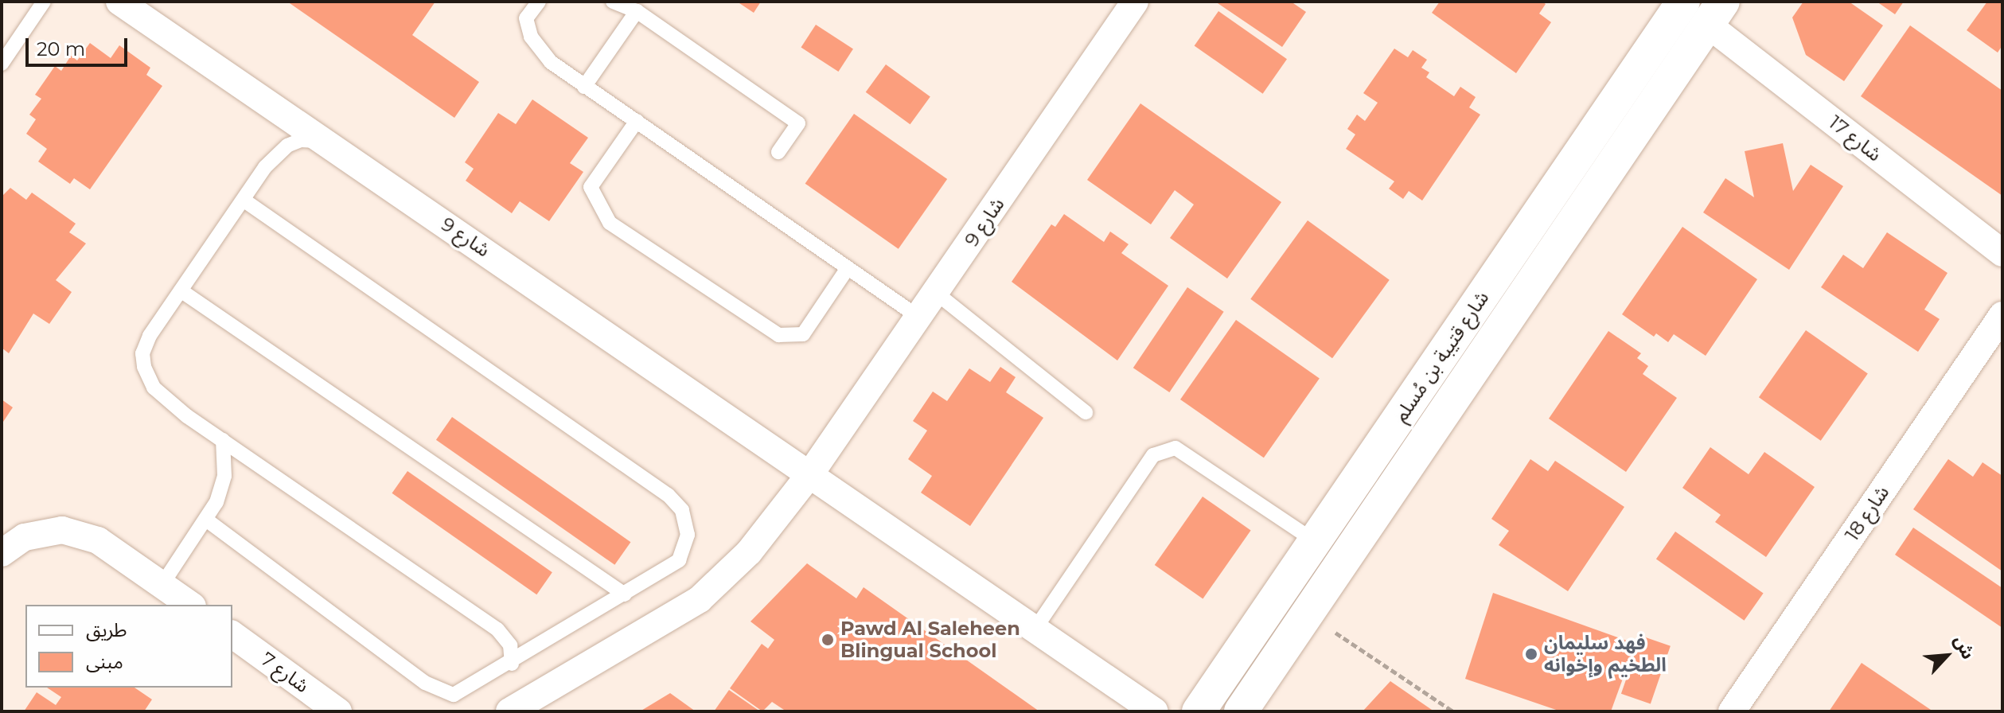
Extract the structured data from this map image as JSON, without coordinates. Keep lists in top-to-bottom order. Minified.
{"streets":{"street":["شارع 17","شارع 9","شارع قتيبة بن مُسلم","شارع 18","شارع 7"]},"crossings":[["شارع 17","شارع قتيبة بن مُسلم"]],"places":["Pawd Al Saleheen Blingual School","فهد سليمان الطخيم وإخوانه"],"legend":["طريق","مبنى"],"scale_bar":"20 m","north":"top right"}
